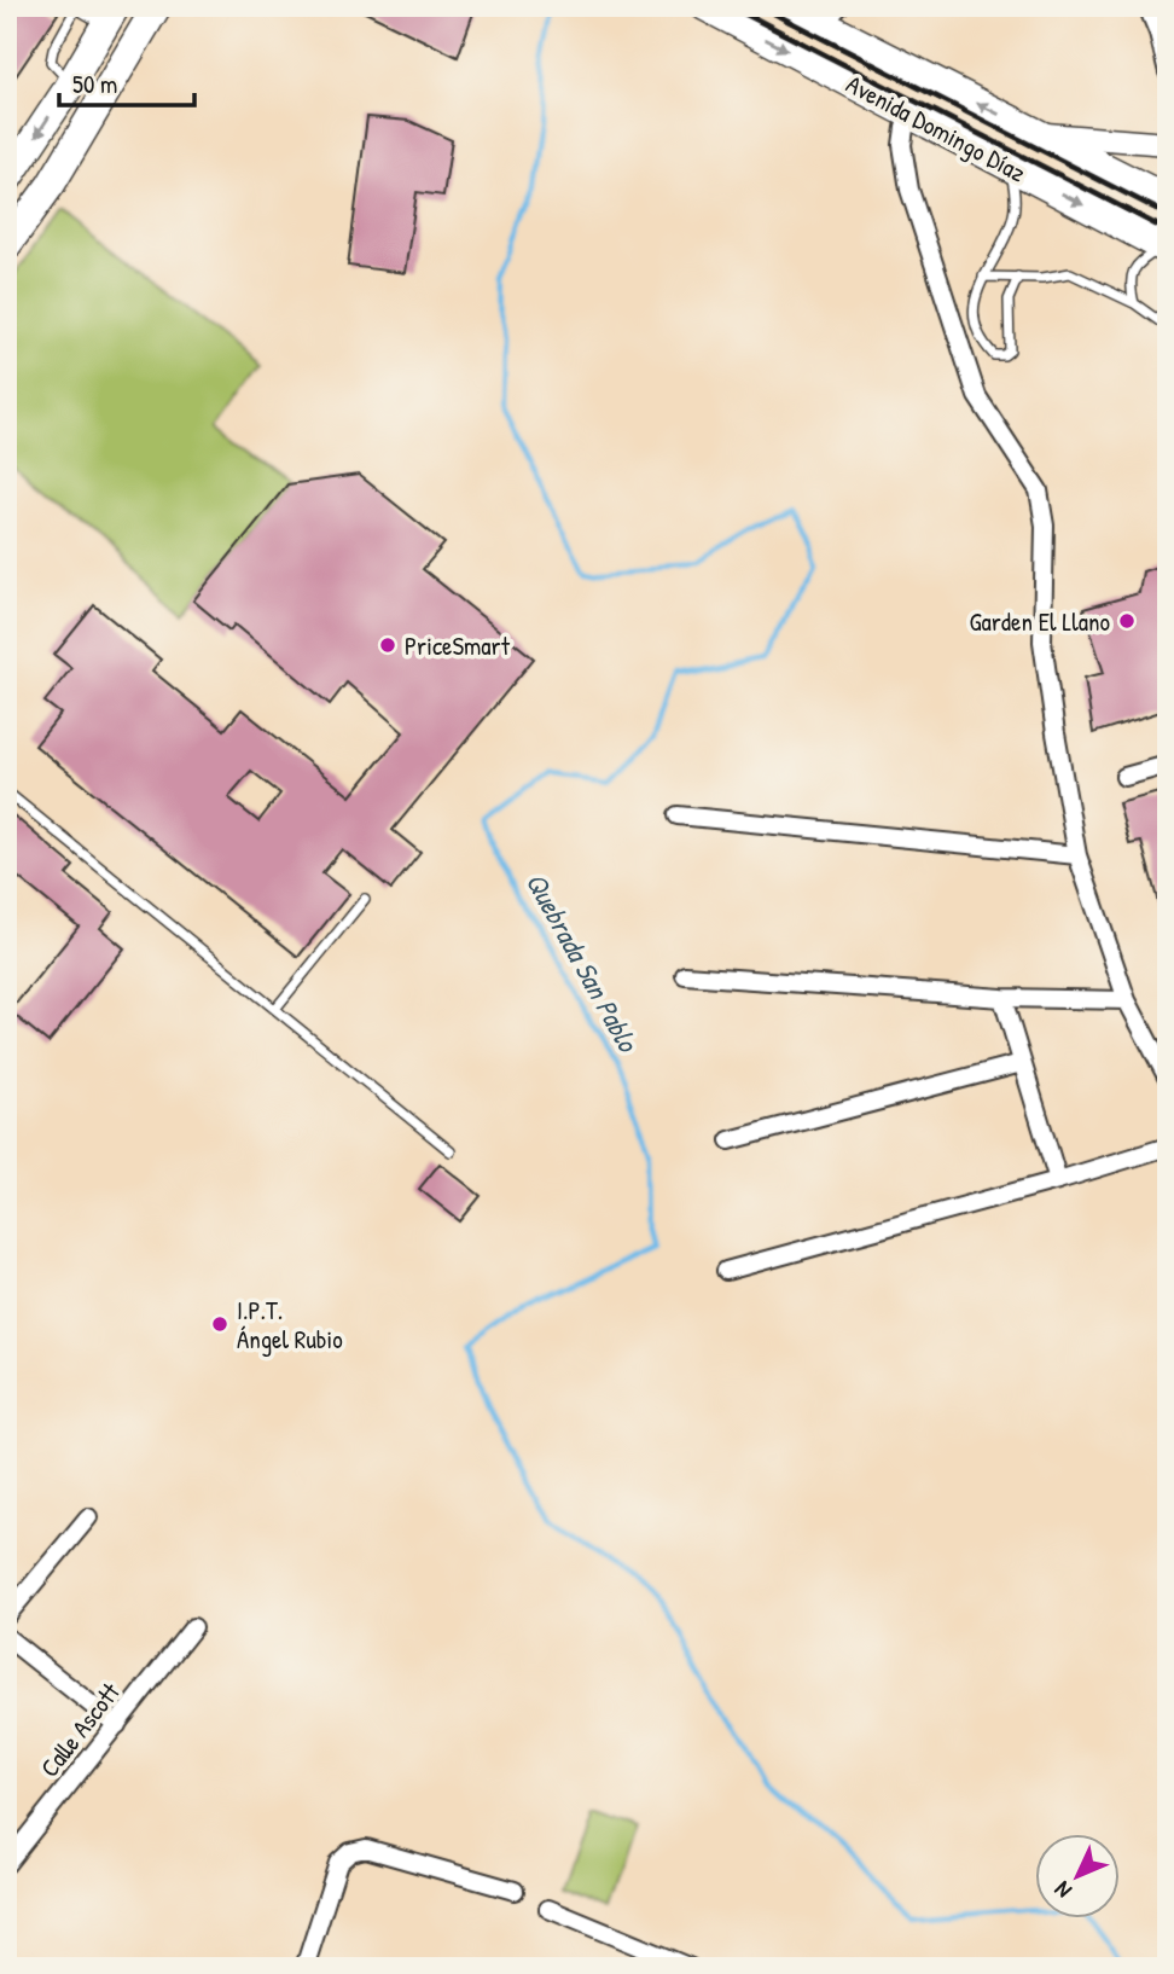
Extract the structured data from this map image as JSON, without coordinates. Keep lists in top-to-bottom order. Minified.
{"streets":{"main road":["Avenida Domingo Díaz"],"street":["Calle Ascott"]},"water":["Quebrada San Pablo"],"places":["Garden El Llano","PriceSmart","I.P.T. Ángel Rubio"],"scale_bar":"50 m","north":"bottom left"}
